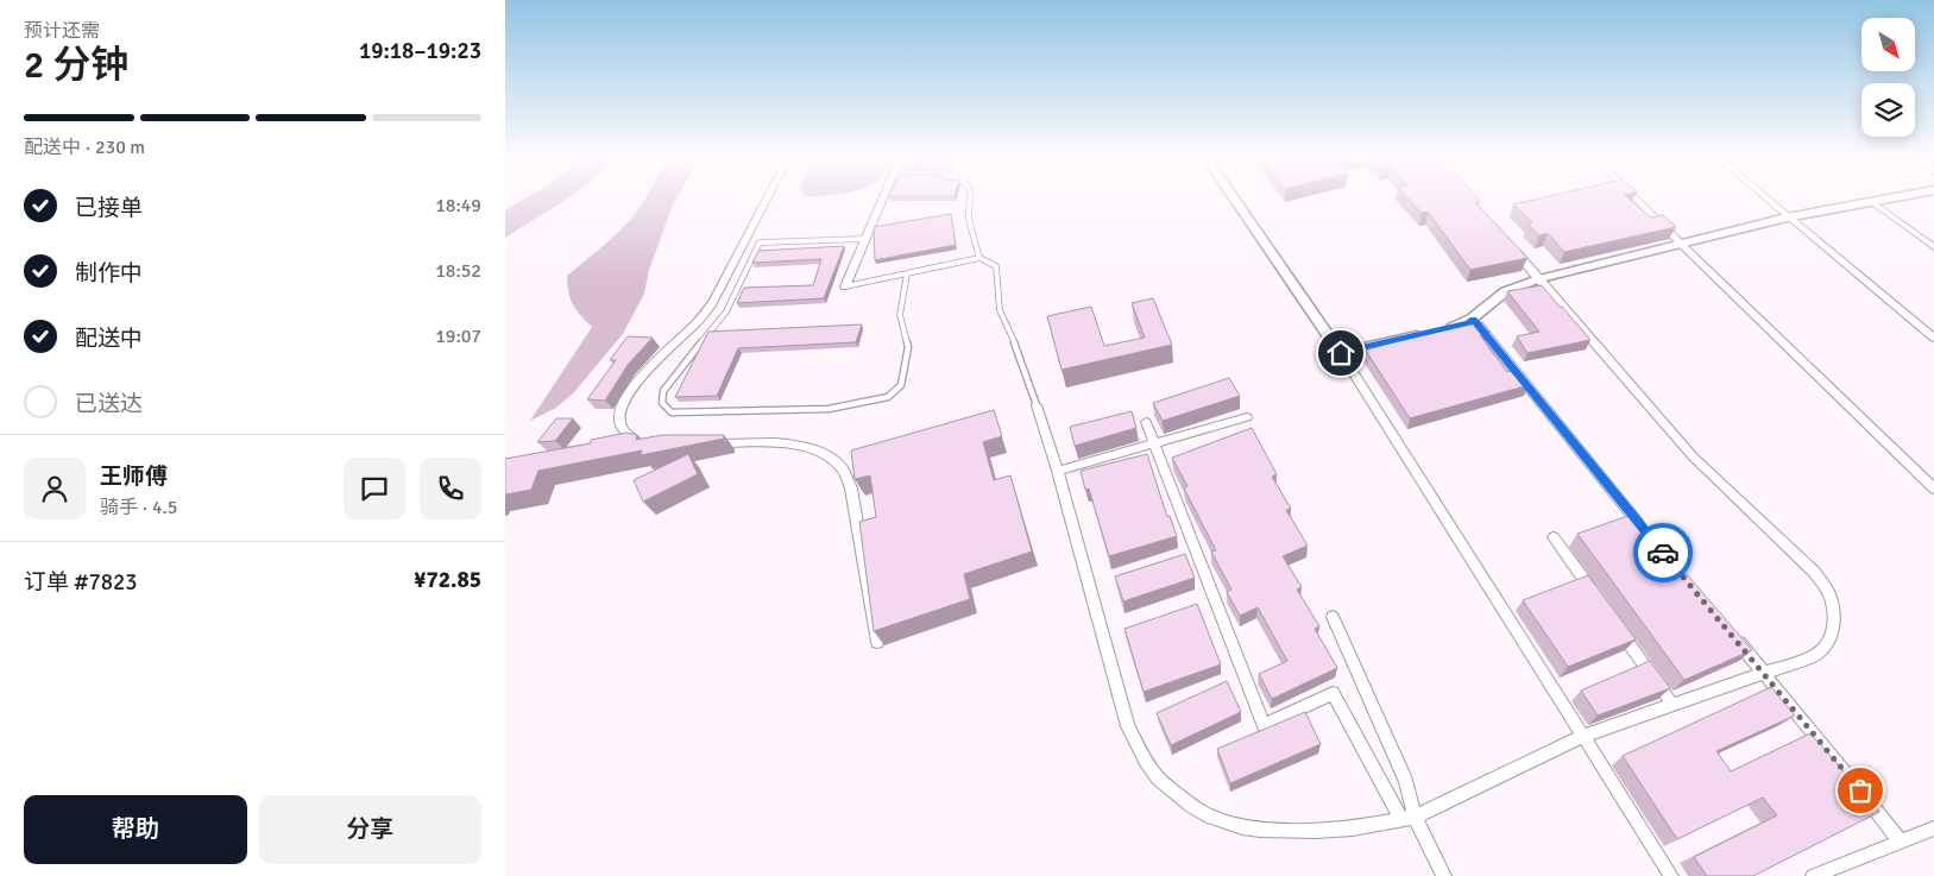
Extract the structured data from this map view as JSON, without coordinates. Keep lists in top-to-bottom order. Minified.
{"north":"bottom right","page":{"heading":["2 分钟","预计还需","19:18–19:23"],"panel":["王师傅","骑手 · 4.5","订单 #7823","¥72.85"],"bar":"配送中 · 230 m","list":[["已接单","18:49"],["制作中","18:52"],["配送中","19:07"],"已送达"],"buttons":["帮助","分享"]}}
